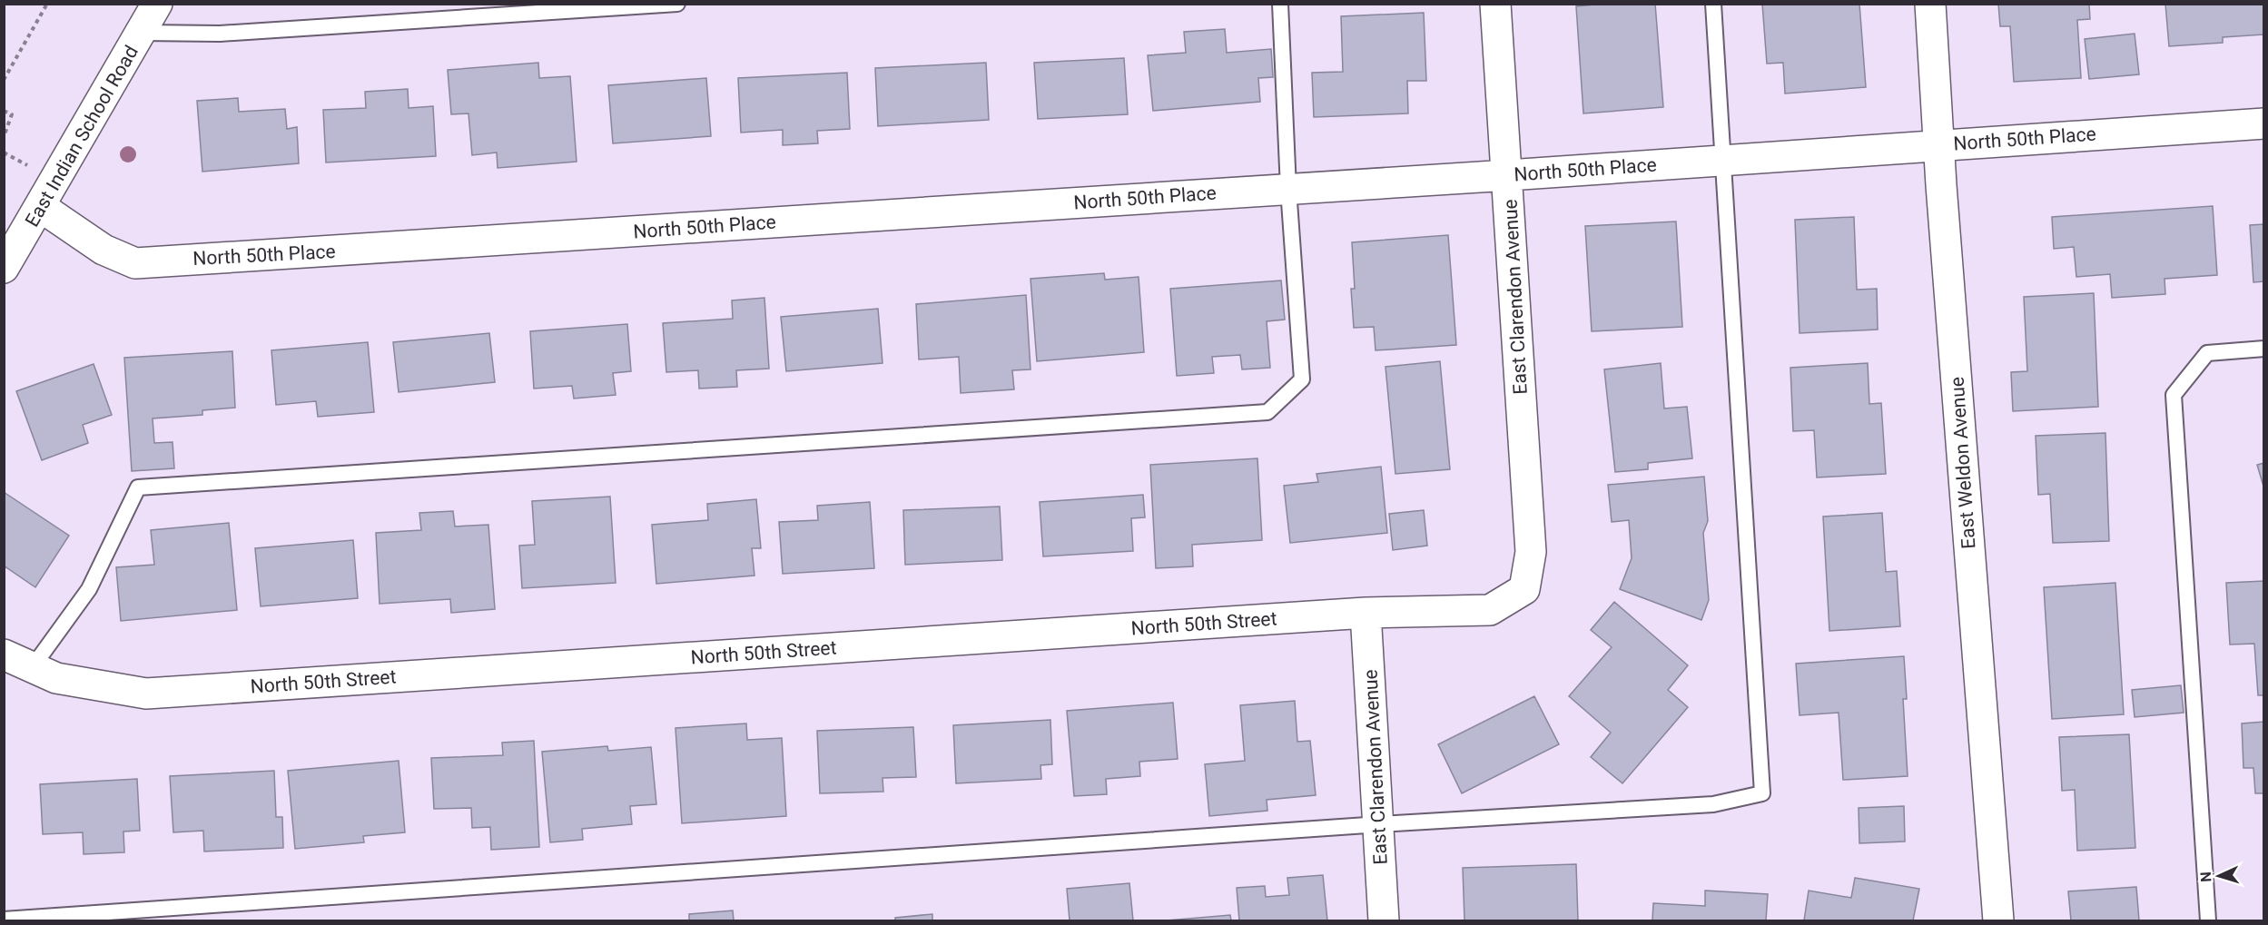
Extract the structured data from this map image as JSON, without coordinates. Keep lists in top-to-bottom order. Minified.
{"streets":{"street":["East Indian School Road","North 50th Place","East Clarendon Avenue","East Weldon Avenue","North 50th Street"]},"crossings":[["East Indian School Road","North 50th Place"],["North 50th Place","East Clarendon Avenue"],["North 50th Place","East Weldon Avenue"],["East Clarendon Avenue","North 50th Street"]],"north":"left"}
